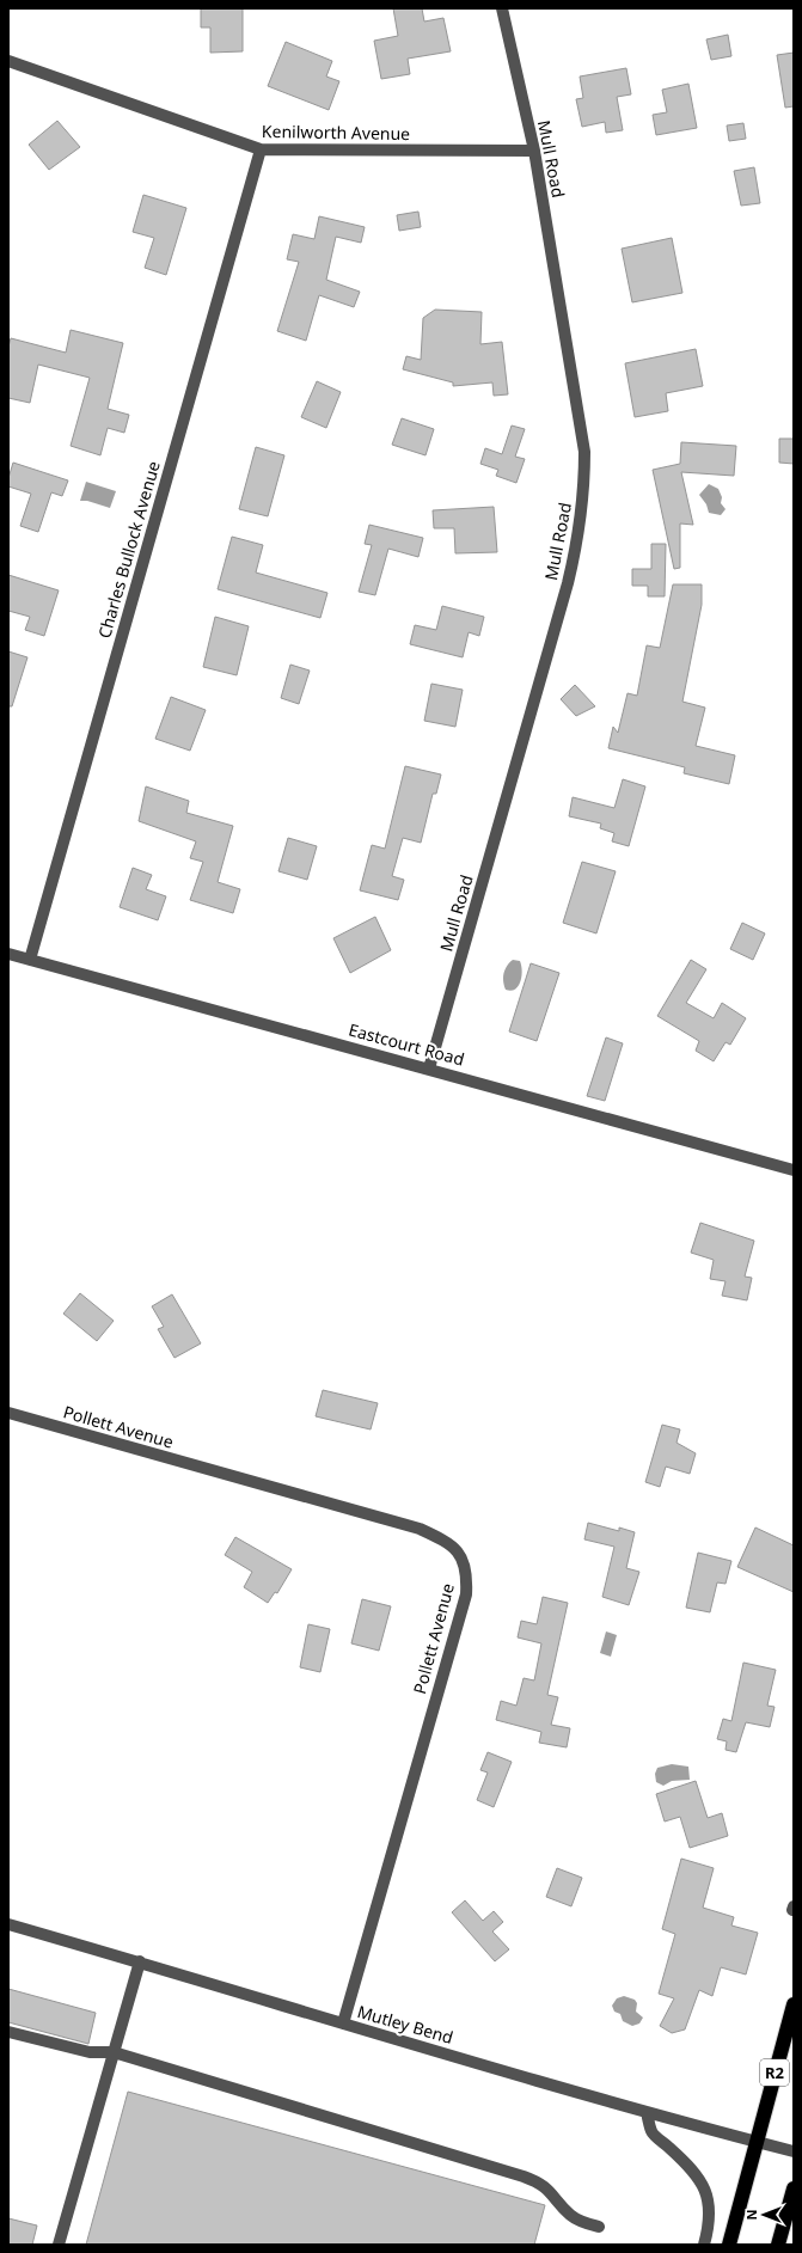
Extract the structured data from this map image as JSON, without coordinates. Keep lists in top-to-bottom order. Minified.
{"streets":{"highway":["R2"],"street":["Kenilworth Avenue","Mull Road","Charles Bullock Avenue","Eastcourt Road","Pollett Avenue","Mutley Bend"]},"crossings":[["Kenilworth Avenue","Mull Road"],["Kenilworth Avenue","Charles Bullock Avenue"],["Mull Road","Eastcourt Road"],["Charles Bullock Avenue","Eastcourt Road"],["Pollett Avenue","Mutley Bend"],["Mutley Bend","R2"]],"north":"left"}
